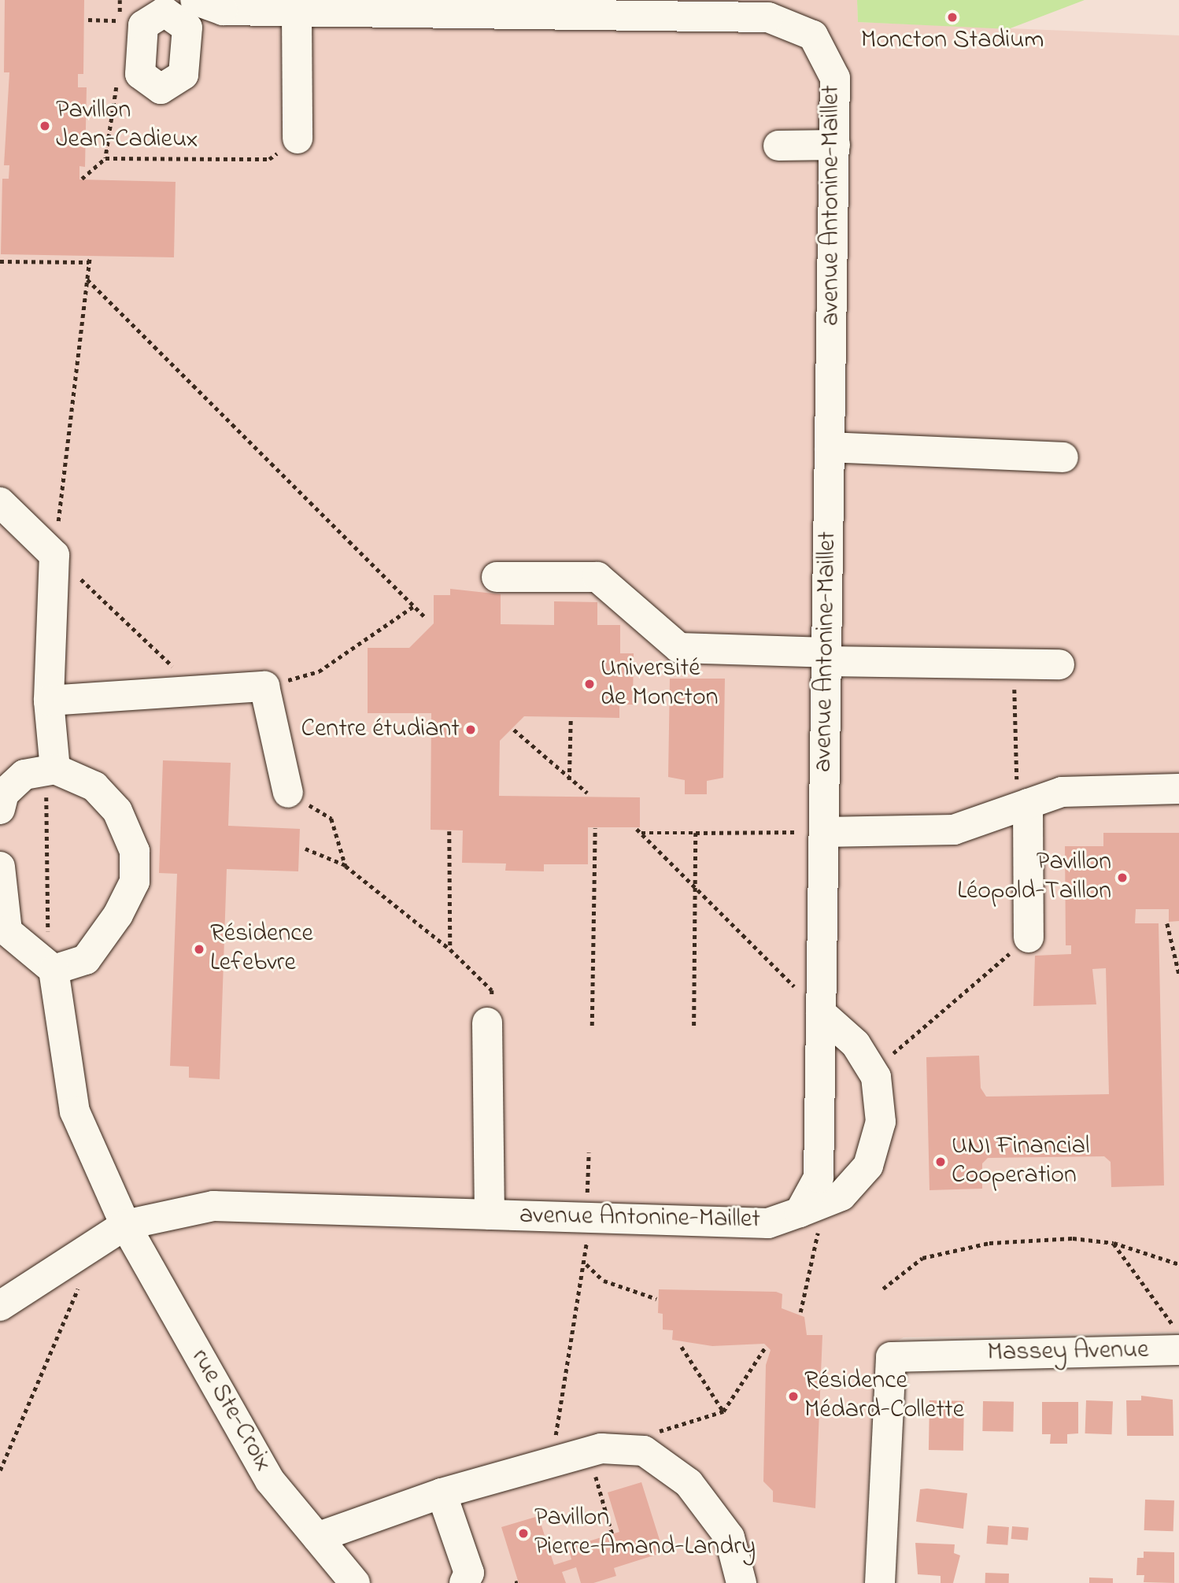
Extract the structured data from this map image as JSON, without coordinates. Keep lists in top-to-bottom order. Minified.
{"streets":{"street":["avenue Antonine-Maillet","Massey Avenue","rue Ste-Croix"]},"crossings":[["avenue Antonine-Maillet","rue Ste-Croix"]],"places":["Moncton Stadium","Pavillon Jean-Cadieux","Université de Moncton","Centre étudiant","Pavillon Léopold-Taillon","Résidence Lefebvre","UNI Financial Cooperation","Résidence Médard-Collette","Pavillon Pierre-Amand-Landry"]}
